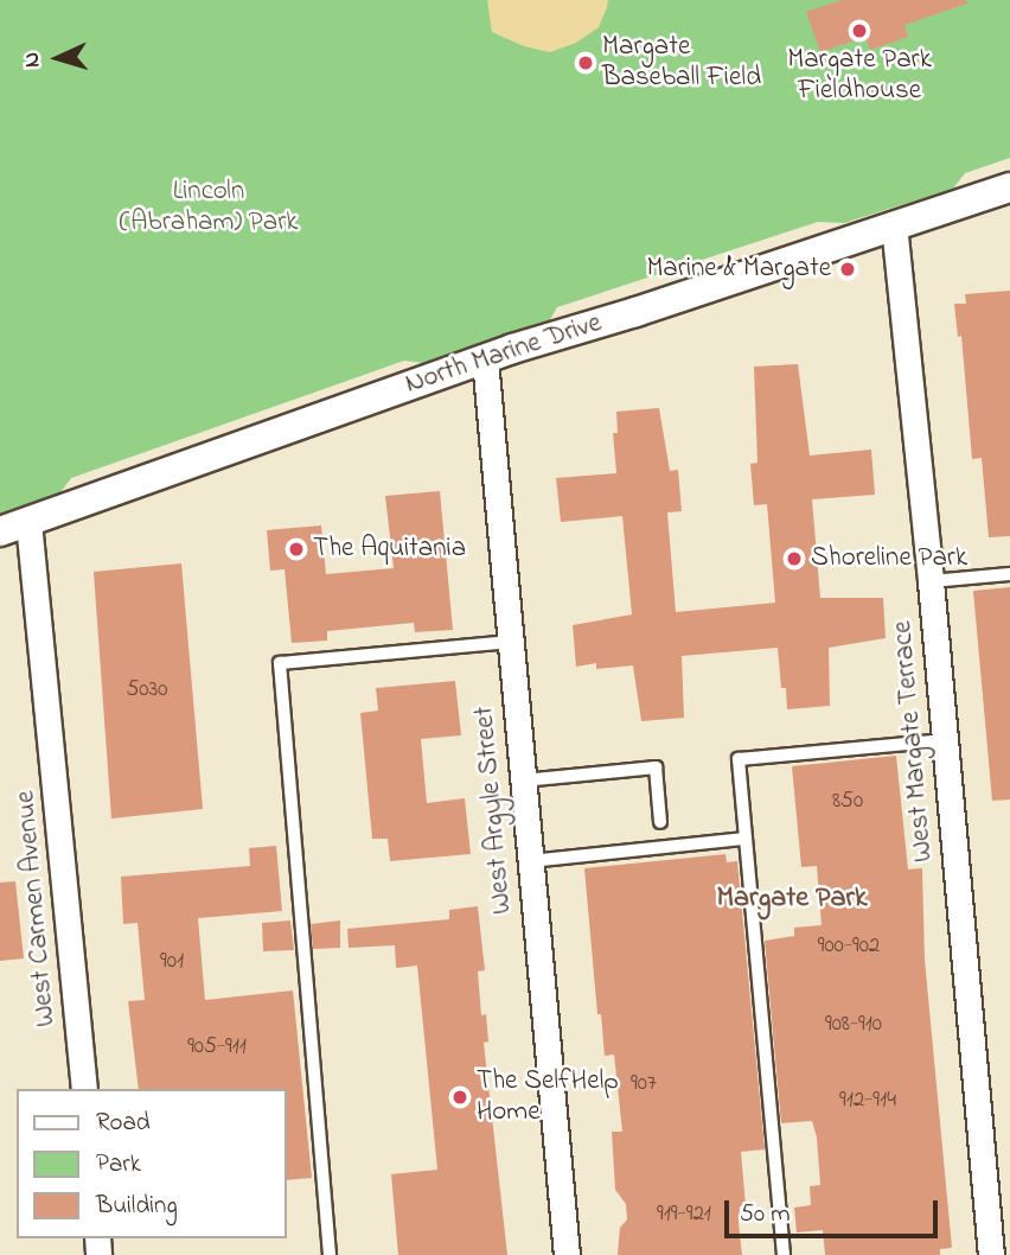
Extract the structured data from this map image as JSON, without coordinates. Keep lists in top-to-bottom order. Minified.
{"streets":{"street":["North Marine Drive","West Margate Terrace","West Argyle Street","West Carmen Avenue"]},"crossings":[["North Marine Drive","West Margate Terrace"],["North Marine Drive","West Argyle Street"],["North Marine Drive","West Carmen Avenue"]],"districts":["Margate Park"],"parks":["Lincoln (Abraham) Park"],"places":["Margate Park Fieldhouse","Margate Baseball Field","Marine & Margate","The Aquitania","Shoreline Park","The SelfHelp Home"],"house_numbers":["5030","850","900-902","901","908-910","905-911","907","912-914","919-921"],"legend":["Road","Park","Building"],"scale_bar":"50 m","north":"left"}
